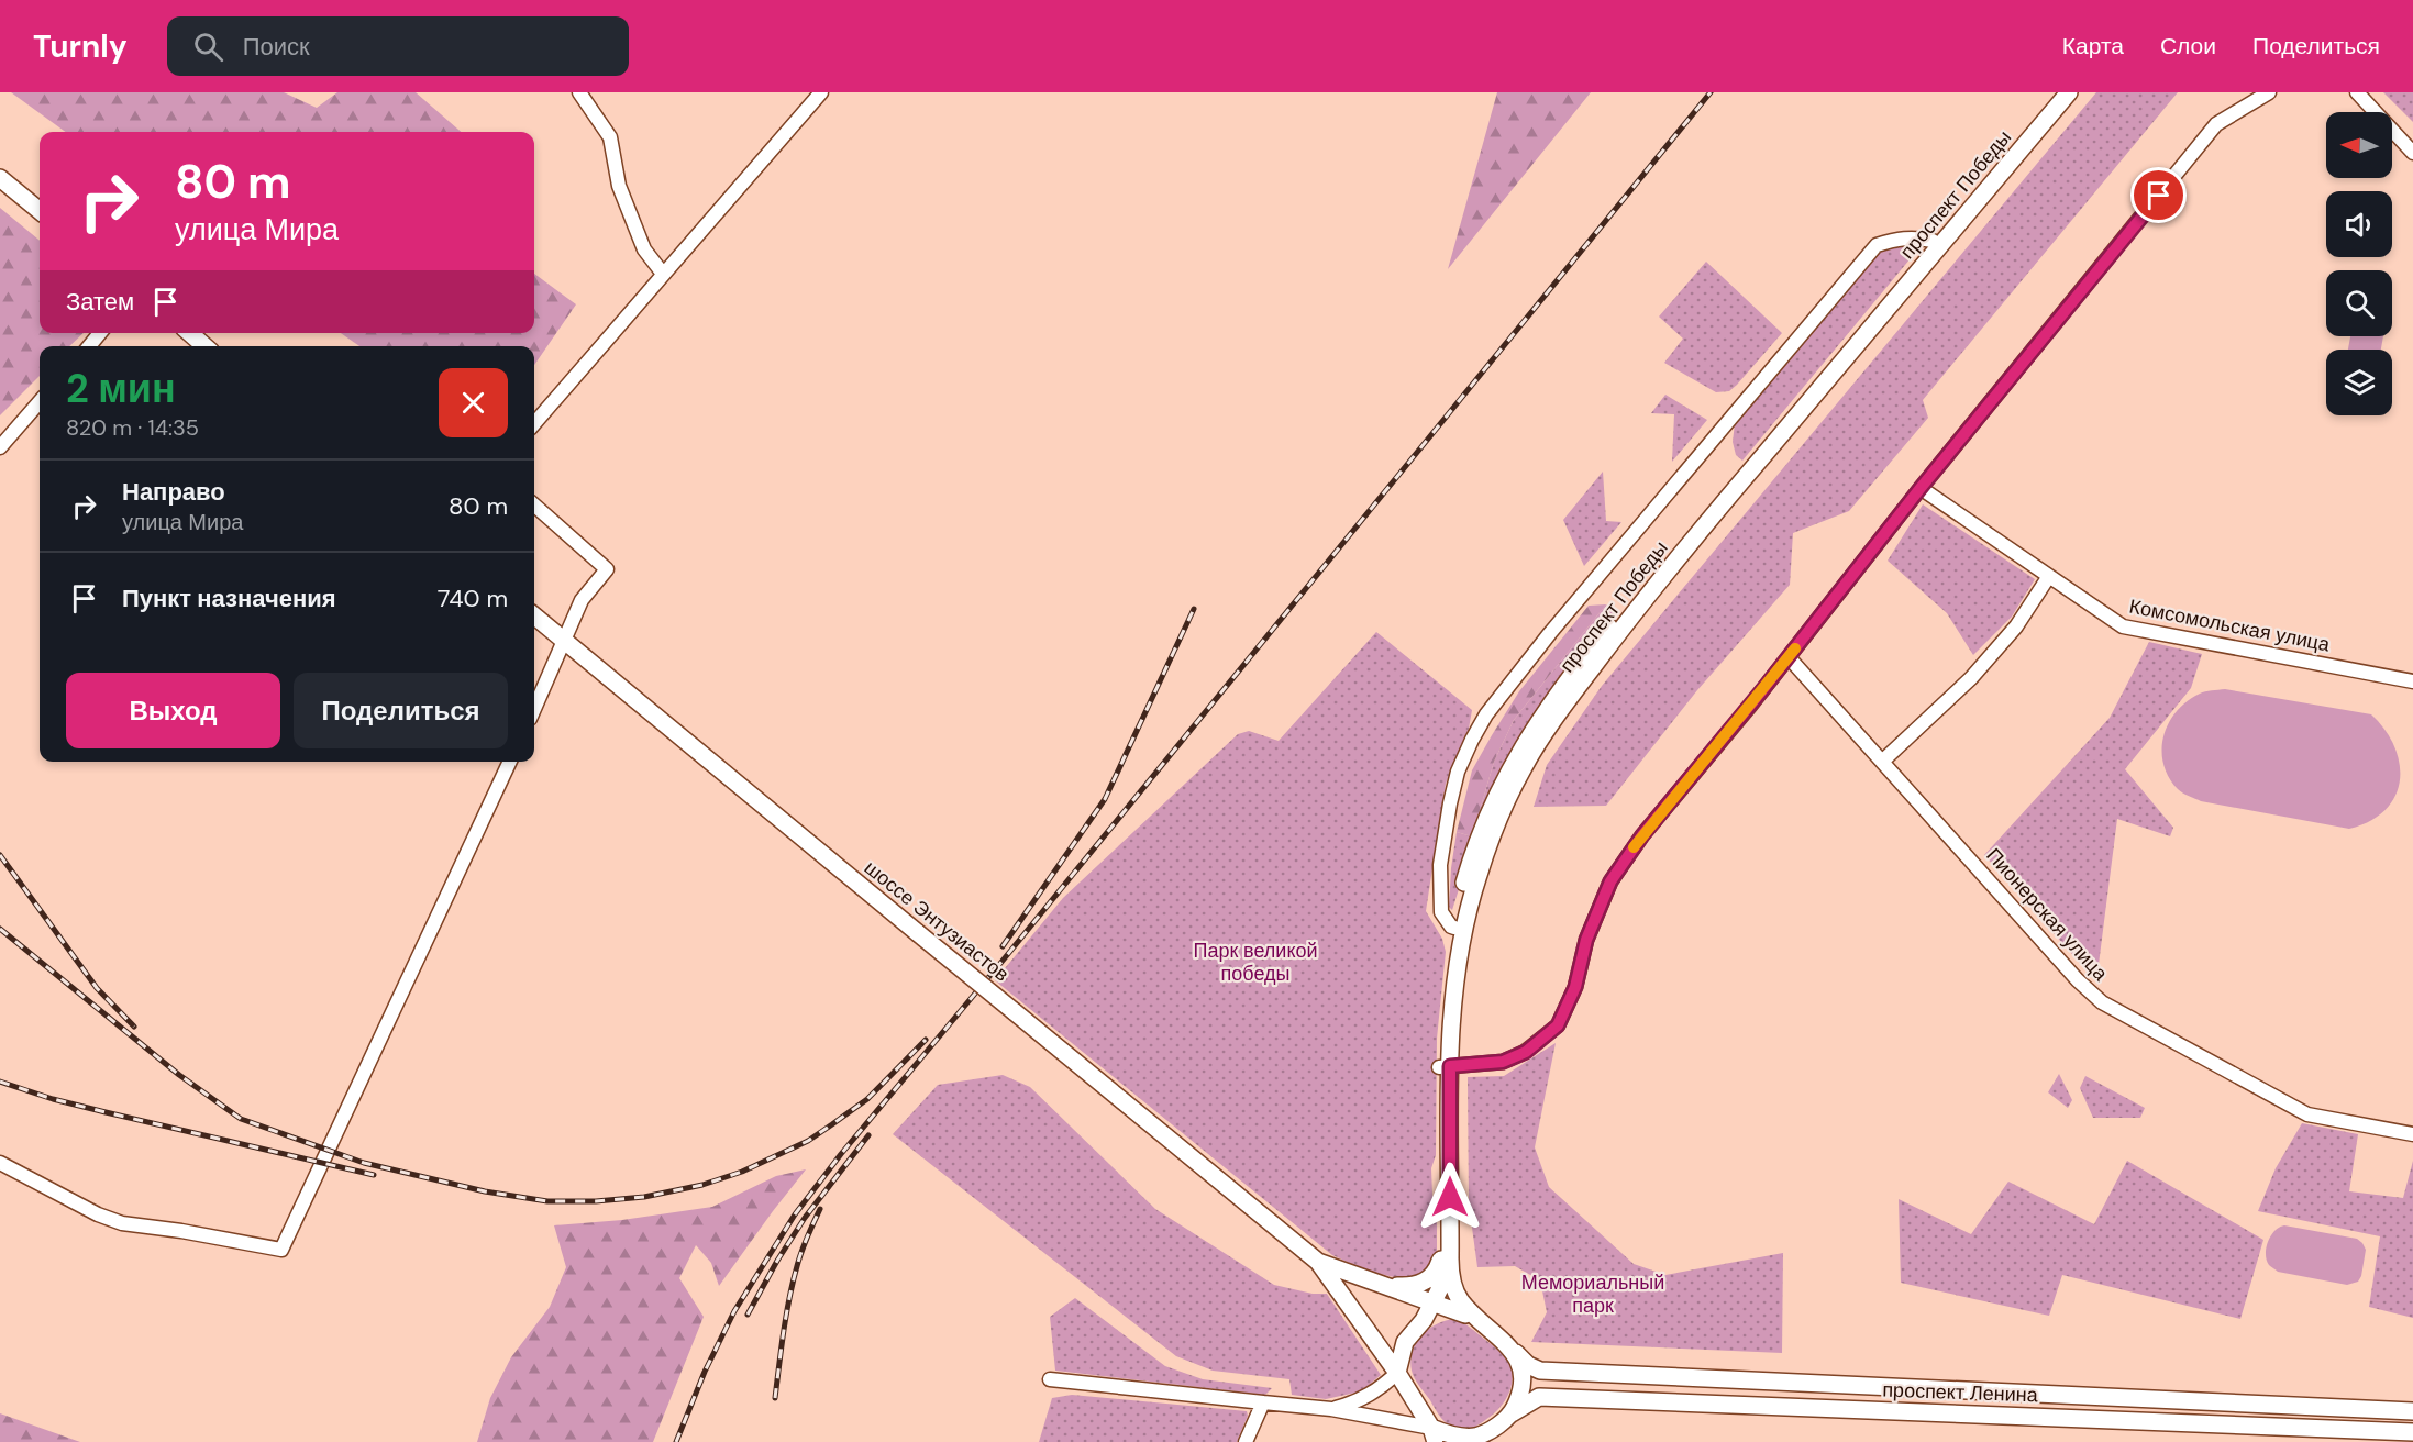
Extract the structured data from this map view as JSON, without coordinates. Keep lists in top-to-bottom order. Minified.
{"streets":{"main road":["проспект Победы","шоссе Энтузиастов","проспект Ленина"],"street":["Комсомольская улица","Пионерская улица"]},"parks":["Парк великой победы","Мемориальный парк"],"north":"left","page":{"header":"Turnly","search":"Поиск","nav":["Карта","Слои","Поделиться"],"turn":["80 m","улица Мира"],"then":"Затем","heading":["2 мин","820 m · 14:35"],"list":[{"name":"Направо","note":"улица Мира","value":"80 m"},{"name":"Пункт назначения","value":"740 m"}],"buttons":["Выход","Поделиться"]}}
